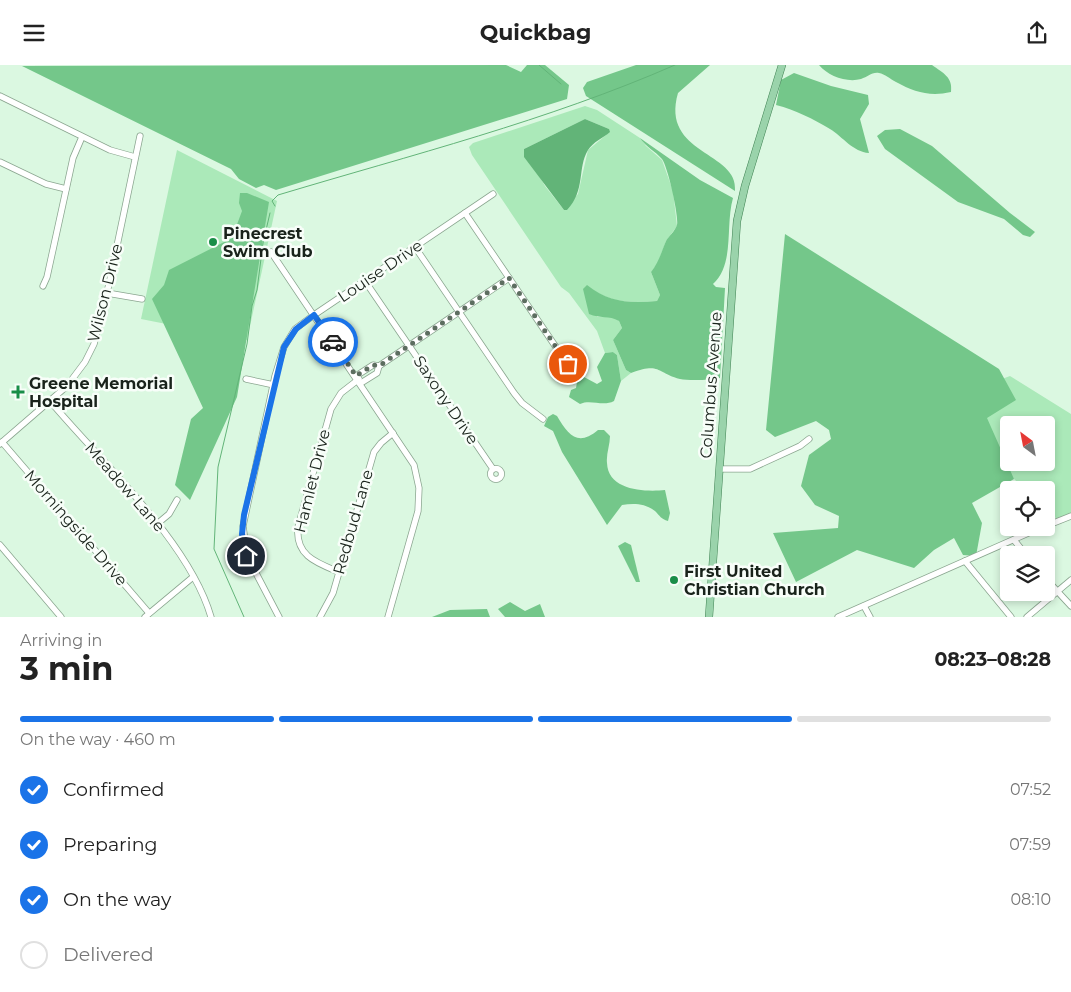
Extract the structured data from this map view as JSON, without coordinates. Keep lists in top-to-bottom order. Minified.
{"streets":{"main road":["Columbus Avenue"],"street":["Louise Drive","Wilson Drive","Saxony Drive","Hamlet Drive","Meadow Lane","Redbud Lane","Morningside Drive"]},"crossings":[["Louise Drive","Saxony Drive"],["Wilson Drive","Meadow Lane"],["Wilson Drive","Morningside Drive"],["Saxony Drive","Hamlet Drive"],["Hamlet Drive","Redbud Lane"]],"places":{"other":["Pinecrest Swim Club","First United Christian Church"],"health":["Greene Memorial Hospital"]},"north":"top left","page":{"header":"Quickbag","heading":["3 min","Arriving in","08:23–08:28"],"bar":"On the way · 460 m","list":[["Confirmed","07:52"],["Preparing","07:59"],["On the way","08:10"],"Delivered"]}}
